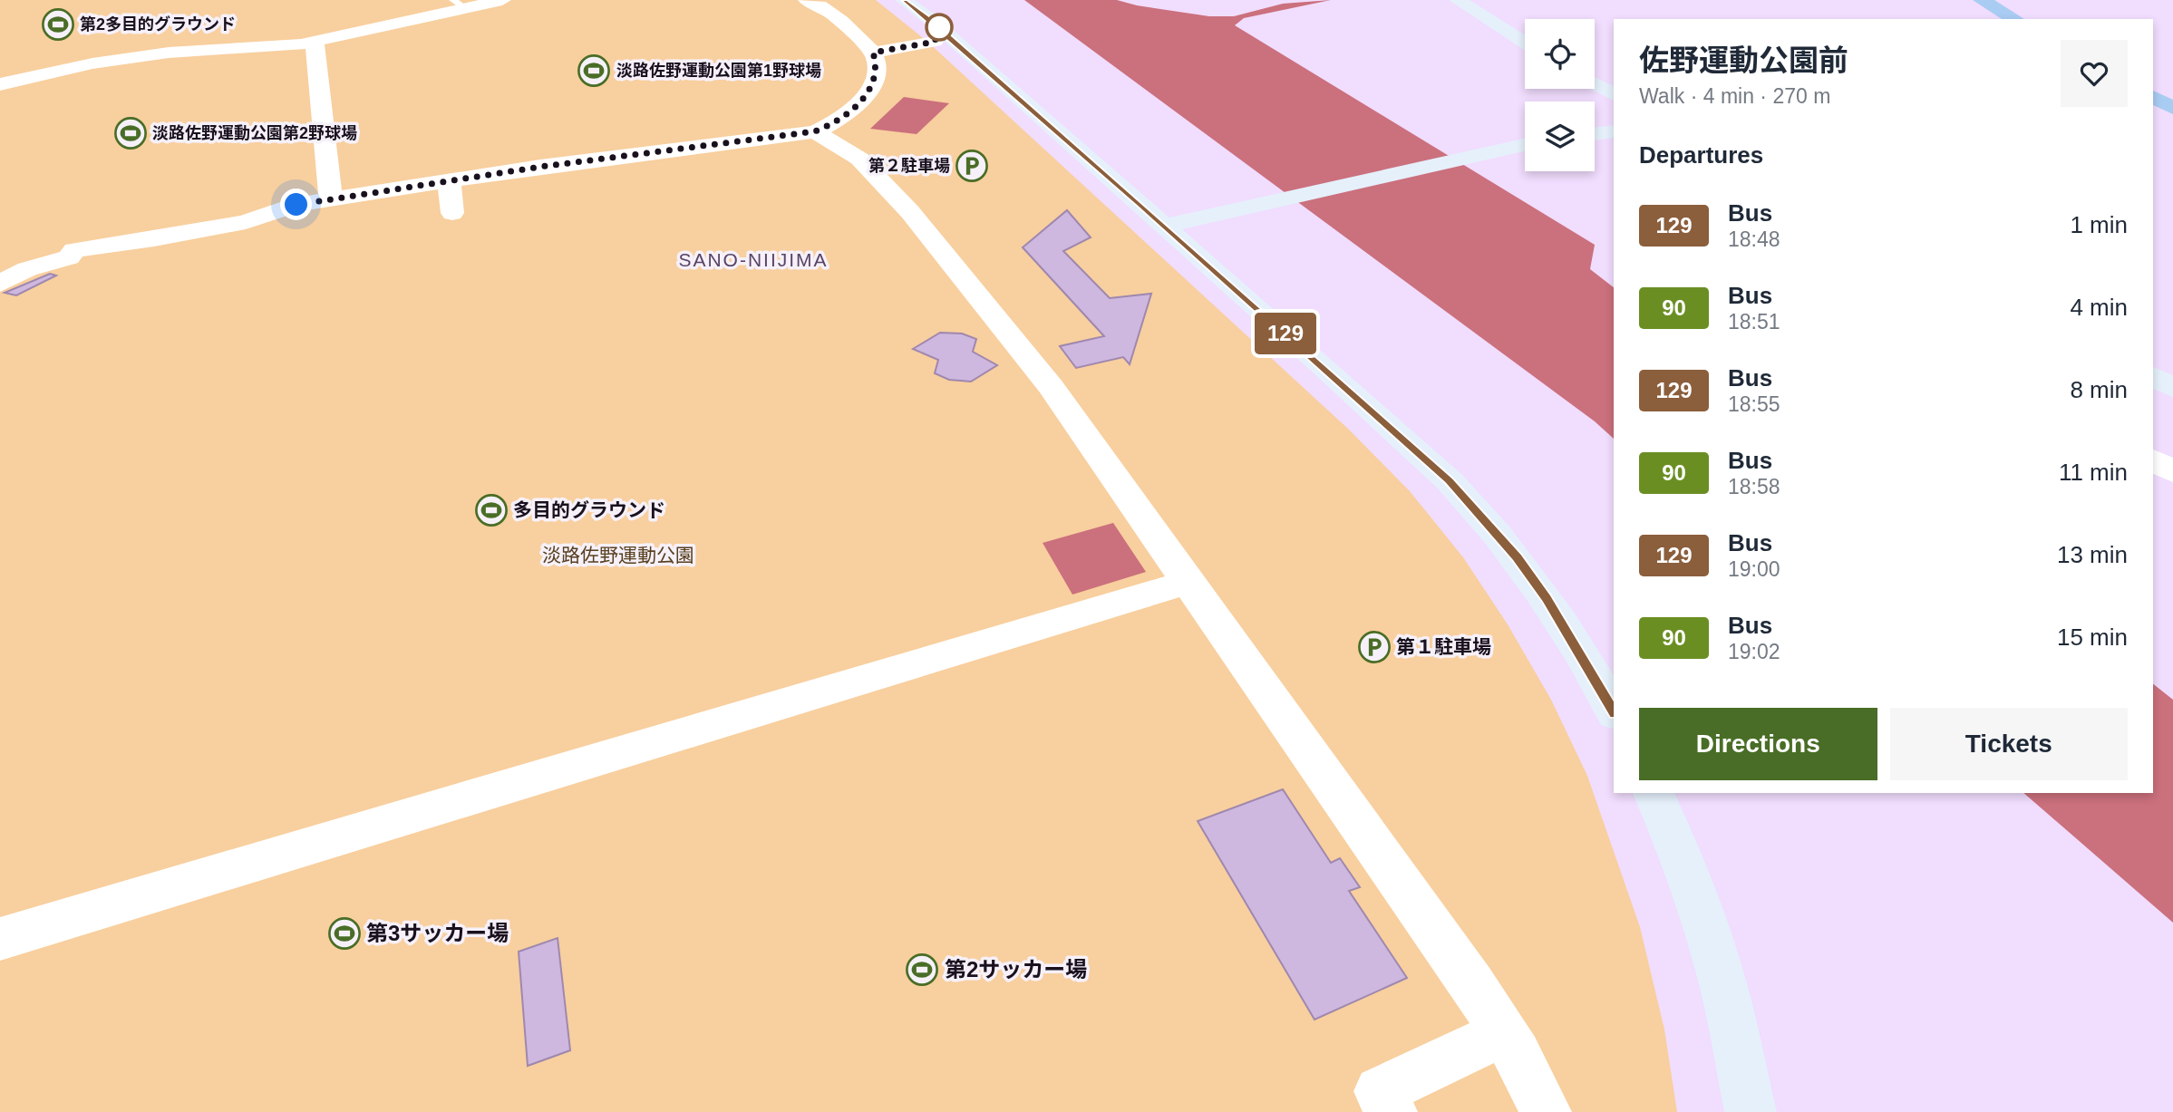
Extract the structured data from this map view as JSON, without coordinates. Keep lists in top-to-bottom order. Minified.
{"districts":["SANO-NIIJIMA"],"parks":["淡路佐野運動公園"],"places":{"sports":["第2多目的グラウンド","淡路佐野運動公園第1野球場","淡路佐野運動公園第2野球場","多目的グラウンド","第3サッカー場","第2サッカー場"],"parking":["第２駐車場","第１駐車場"]},"lines":["bus line 129"],"page":{"on_map":"129","heading":[["佐野運動公園前","Walk · 4 min · 270 m"],"Departures"],"list":[{"mark":"129","name":"Bus","note":"18:48","value":"1 min"},{"mark":"90","name":"Bus","note":"18:51","value":"4 min"},{"mark":"129","name":"Bus","note":"18:55","value":"8 min"},{"mark":"90","name":"Bus","note":"18:58","value":"11 min"},{"mark":"129","name":"Bus","note":"19:00","value":"13 min"},{"mark":"90","name":"Bus","note":"19:02","value":"15 min"}],"buttons":["Directions","Tickets"]}}
